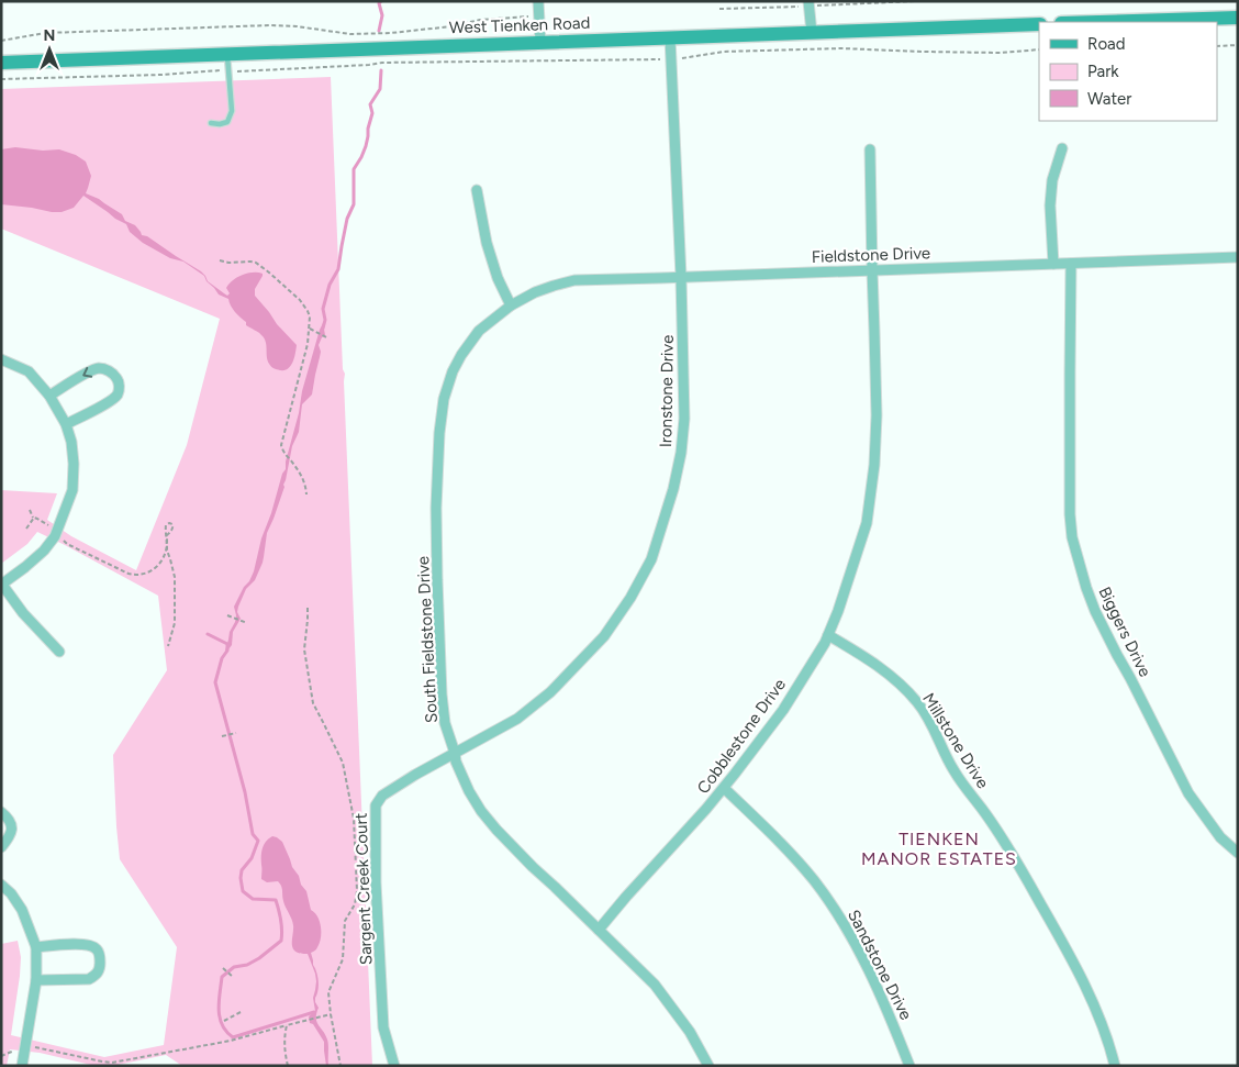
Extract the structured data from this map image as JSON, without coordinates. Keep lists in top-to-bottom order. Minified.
{"streets":{"street":["West Tienken Road","Fieldstone Drive","Ironstone Drive","Biggers Drive","South Fieldstone Drive","Cobblestone Drive","Millstone Drive","Sargent Creek Court","Sandstone Drive"]},"crossings":[["West Tienken Road","Ironstone Drive"],["Fieldstone Drive","Ironstone Drive"],["Fieldstone Drive","Biggers Drive"],["Fieldstone Drive","South Fieldstone Drive"],["Fieldstone Drive","Cobblestone Drive"],["Ironstone Drive","South Fieldstone Drive"],["Ironstone Drive","Sargent Creek Court"],["South Fieldstone Drive","Cobblestone Drive"],["South Fieldstone Drive","Sargent Creek Court"],["Cobblestone Drive","Millstone Drive"],["Cobblestone Drive","Sandstone Drive"]],"districts":["TIENKEN MANOR ESTATES"],"legend":["Road","Park","Water"],"north":"top"}
